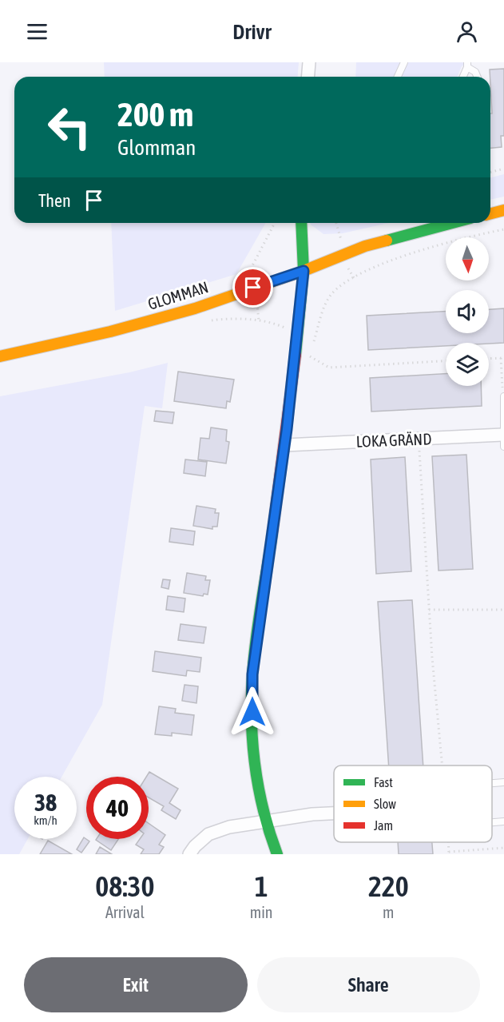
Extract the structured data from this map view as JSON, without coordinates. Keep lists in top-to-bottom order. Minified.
{"streets":{"street":["GLOMMAN","LOKA GRÄND"]},"legend":["Fast","Slow","Jam"],"north":"bottom","page":{"header":"Drivr","turn":["200 m","Glomman"],"then":"Then","speed":"38 km/h","limit":"40","eta":["08:30","Arrival","1","min","220","m"],"buttons":["Exit","Share"]}}
